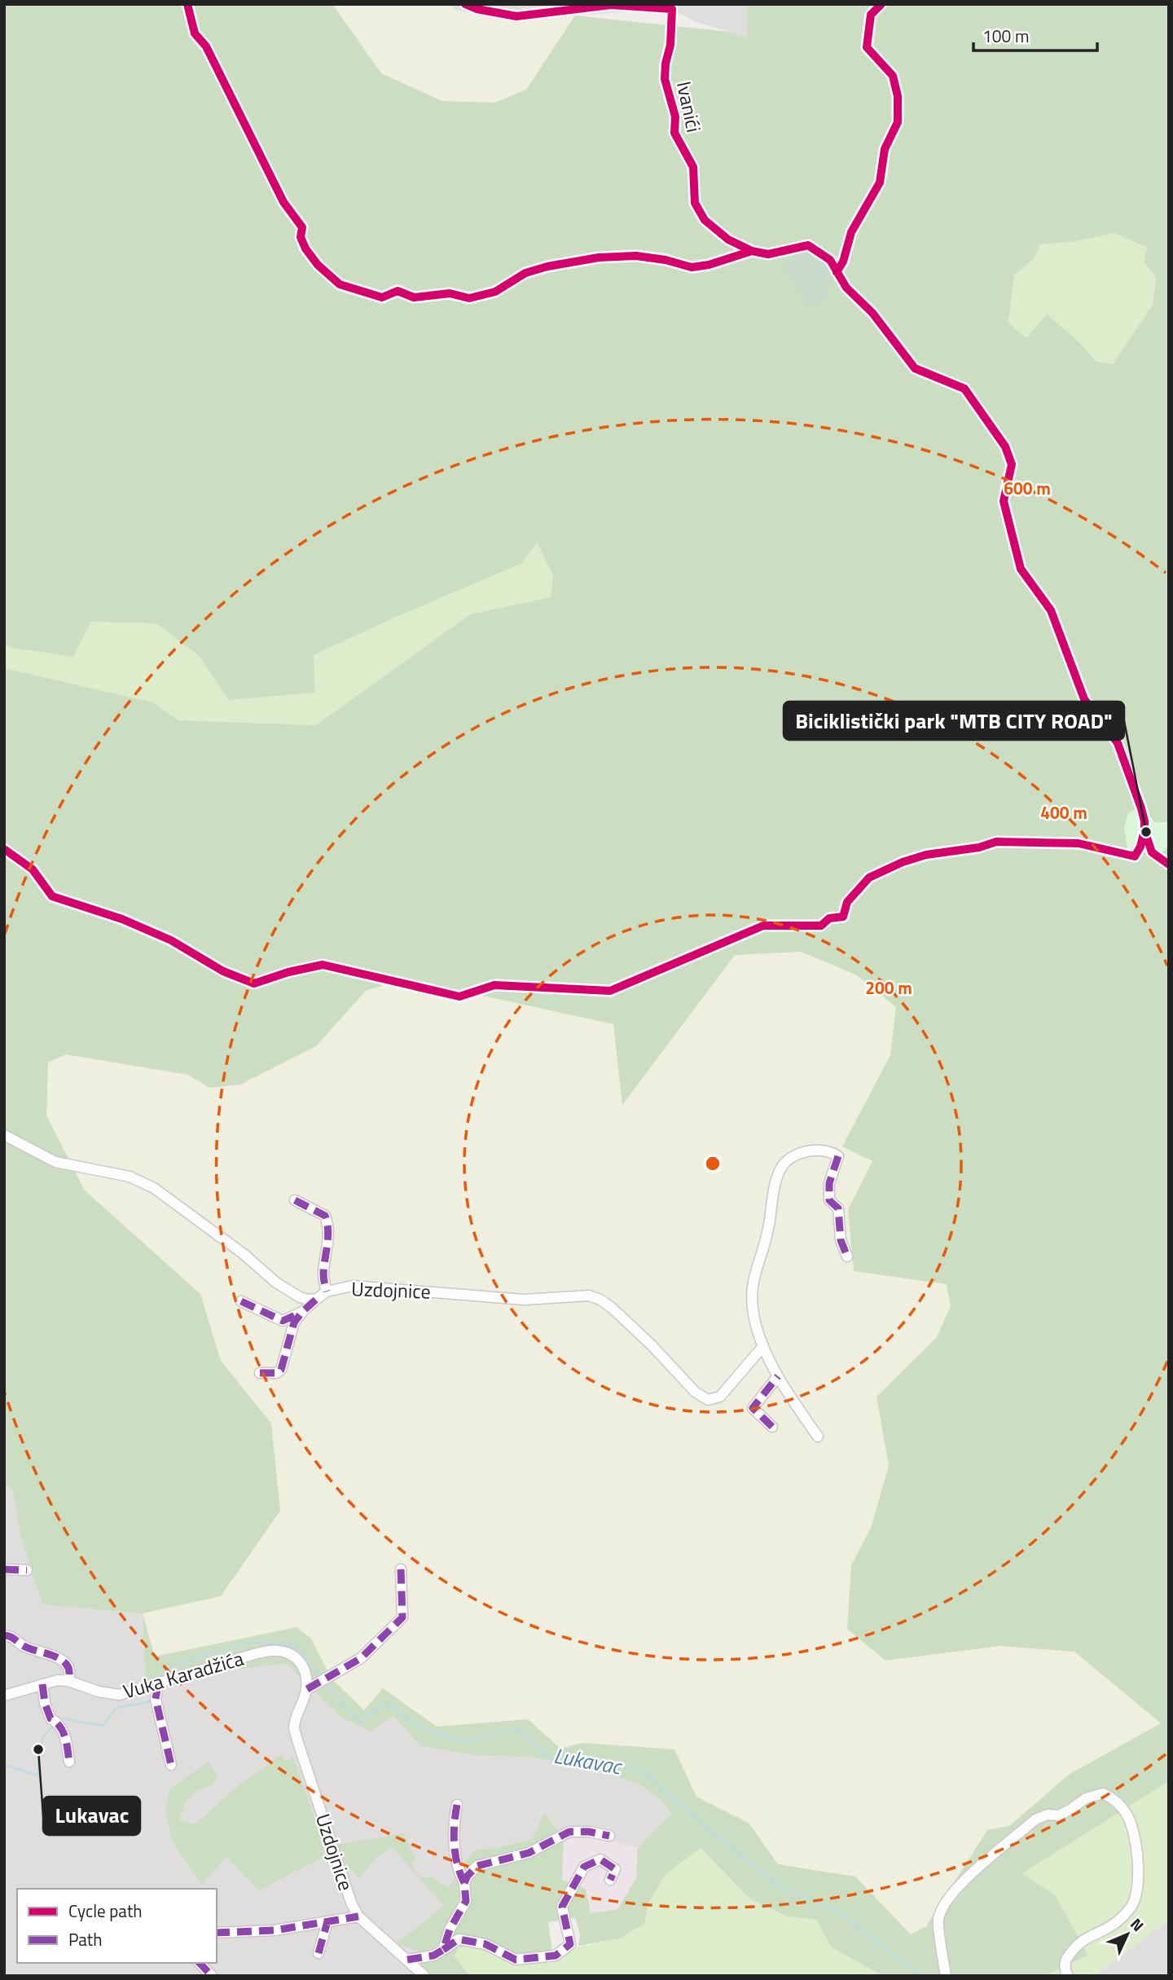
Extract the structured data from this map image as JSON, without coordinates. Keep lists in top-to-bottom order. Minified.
{"streets":{"street":["Ivanići","Uzdojnice","Vuka Karadžića"]},"crossings":[["Uzdojnice","Vuka Karadžića"]],"water":["Lukavac"],"places":["Biciklistički park \"MTB CITY ROAD\"","Lukavac"],"legend":["Cycle path","Path"],"scale_bar":"100 m","north":"top right","rings":["600 m","400 m","200 m"]}
